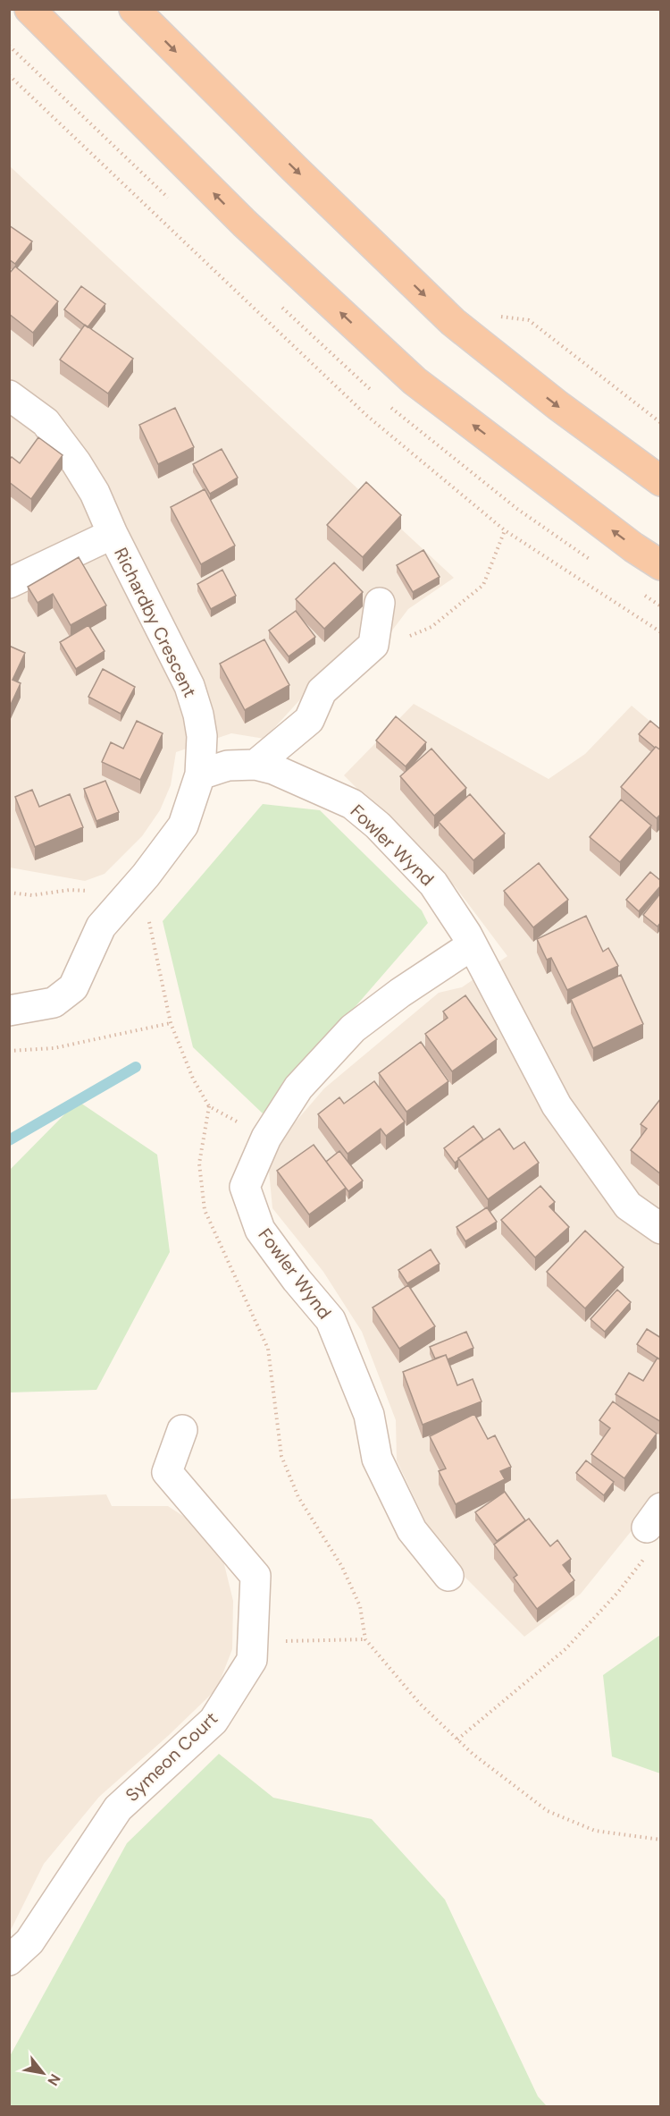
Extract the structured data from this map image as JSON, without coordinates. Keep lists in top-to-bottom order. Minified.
{"streets":{"street":["Richardby Crescent","Fowler Wynd","Symeon Court"]},"north":"bottom right"}
